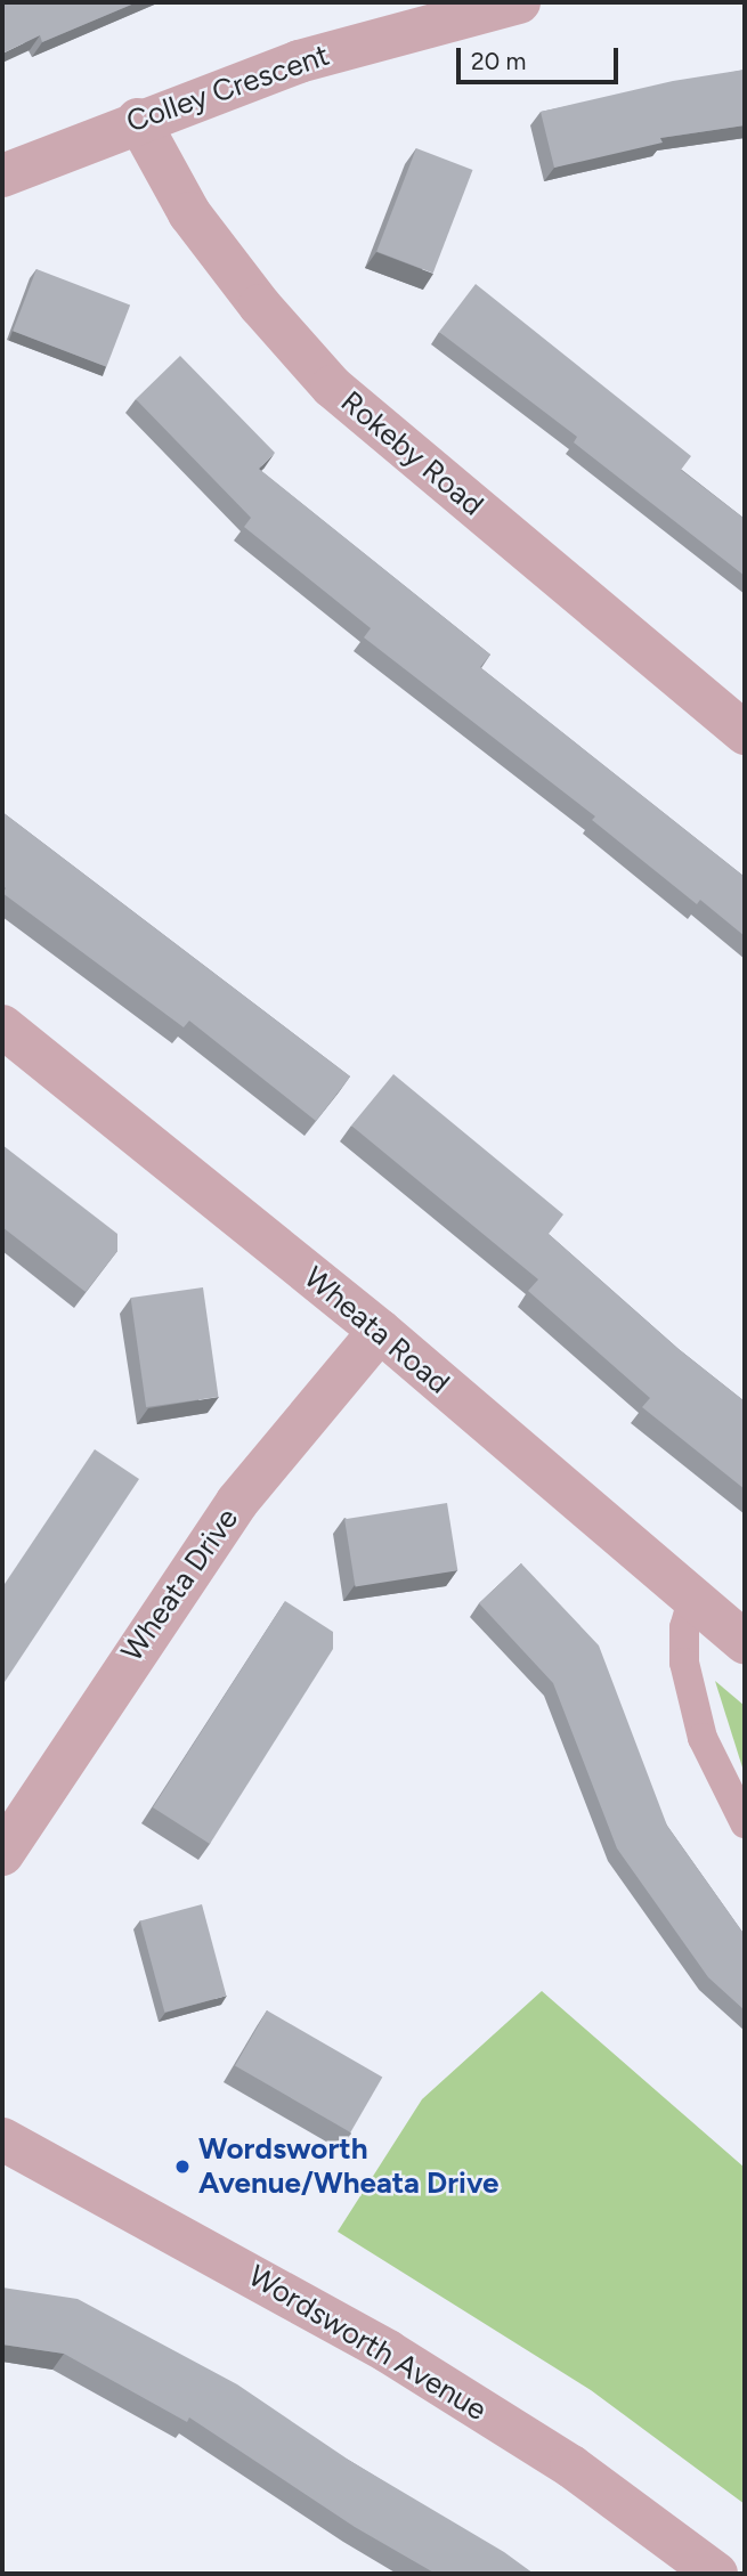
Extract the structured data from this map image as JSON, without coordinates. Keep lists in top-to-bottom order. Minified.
{"streets":{"street":["Colley Crescent","Rokeby Road","Wheata Road","Wheata Drive","Wordsworth Avenue"]},"crossings":[["Colley Crescent","Rokeby Road"],["Wheata Road","Wheata Drive"]],"places":["Wordsworth Avenue/Wheata Drive"],"scale_bar":"20 m"}
